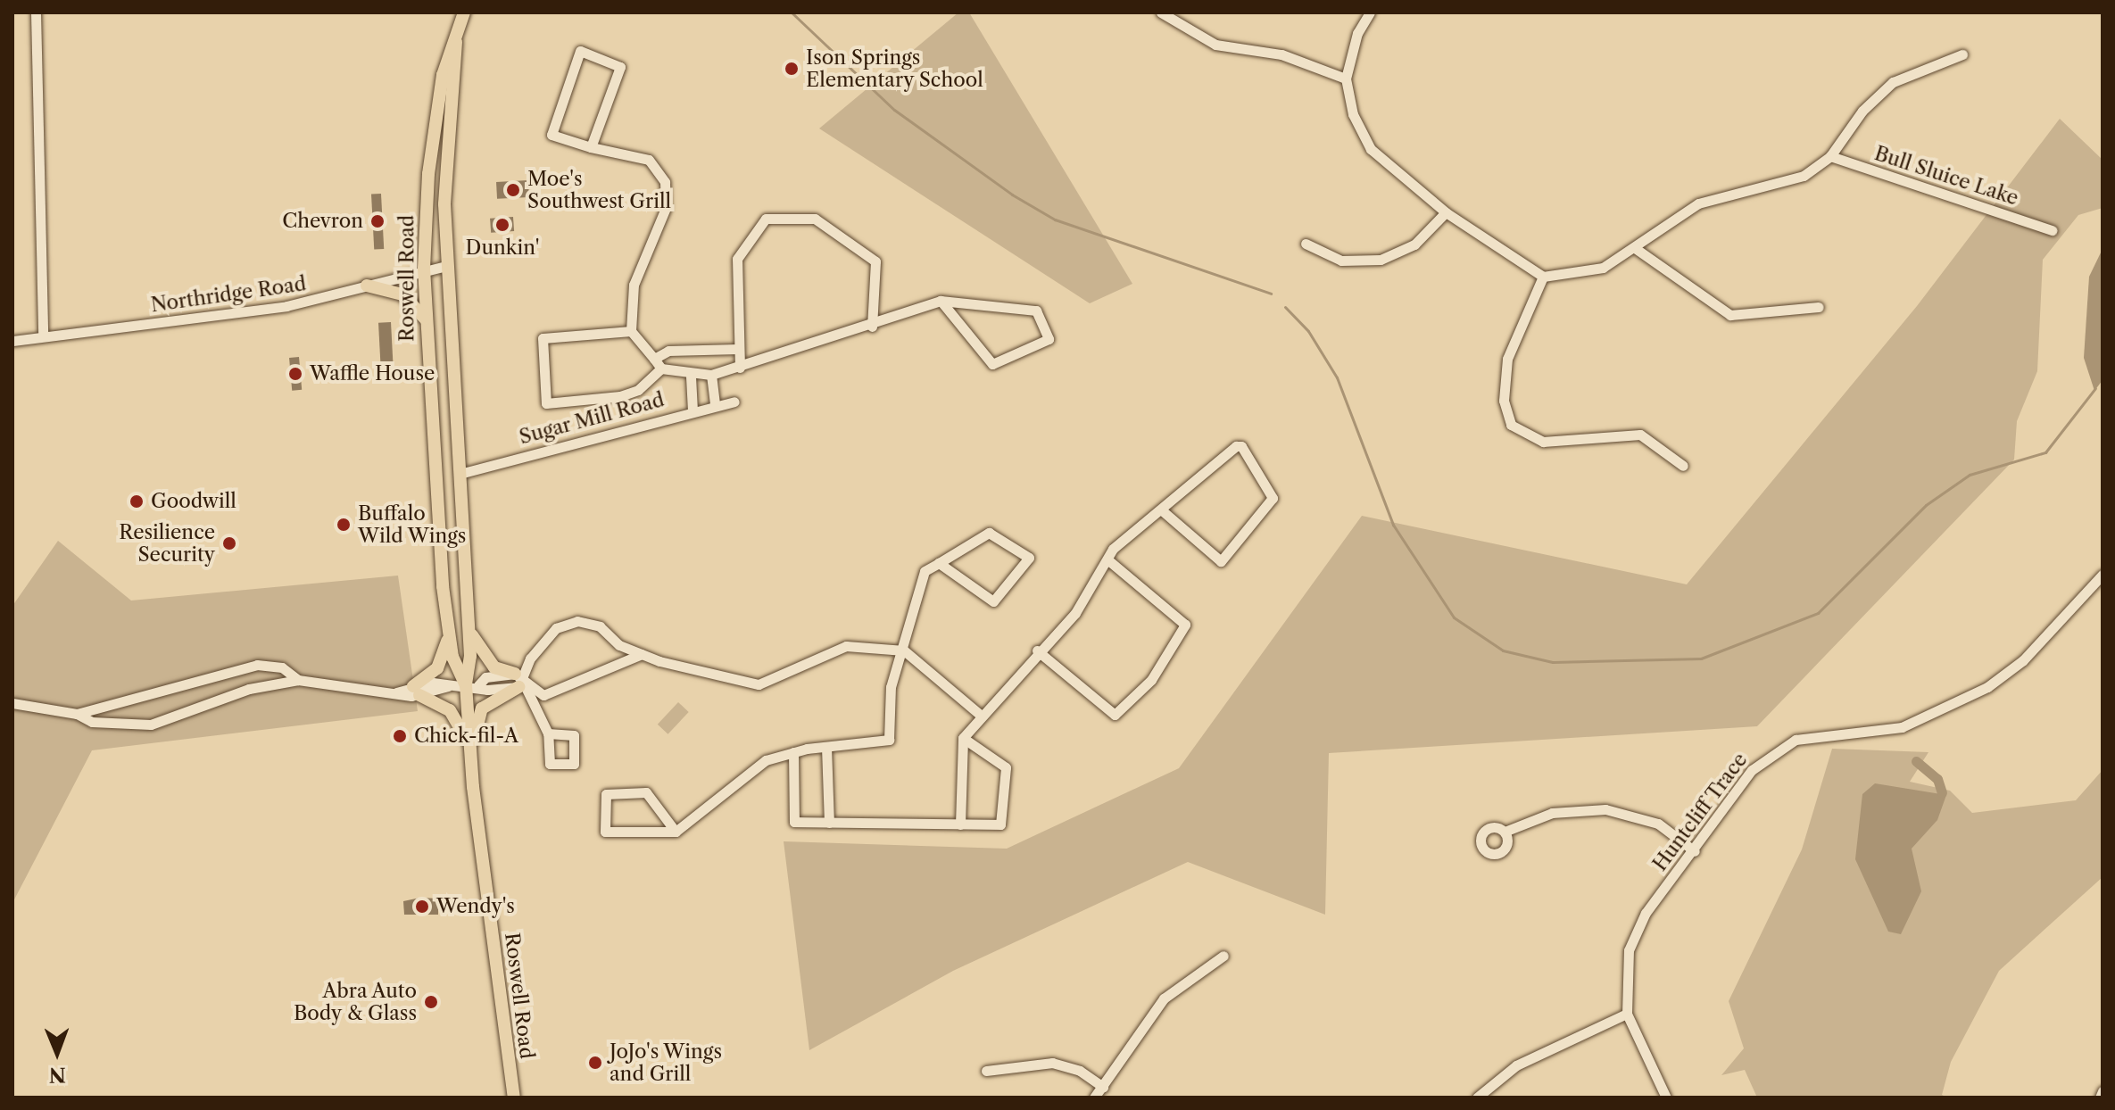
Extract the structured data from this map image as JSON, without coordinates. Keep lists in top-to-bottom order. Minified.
{"streets":{"main road":["Roswell Road"],"street":["Bull Sluice Lake","Northridge Road","Sugar Mill Road","Huntcliff Trace"]},"crossings":[["Roswell Road","Northridge Road"],["Roswell Road","Sugar Mill Road"]],"places":["Ison Springs Elementary School","Moe's Southwest Grill","Chevron","Dunkin'","Waffle House","Goodwill","Buffalo Wild Wings","Resilience Security","Chick-fil-A","Wendy's","Abra Auto Body & Glass","JoJo's Wings and Grill"],"north":"bottom"}
